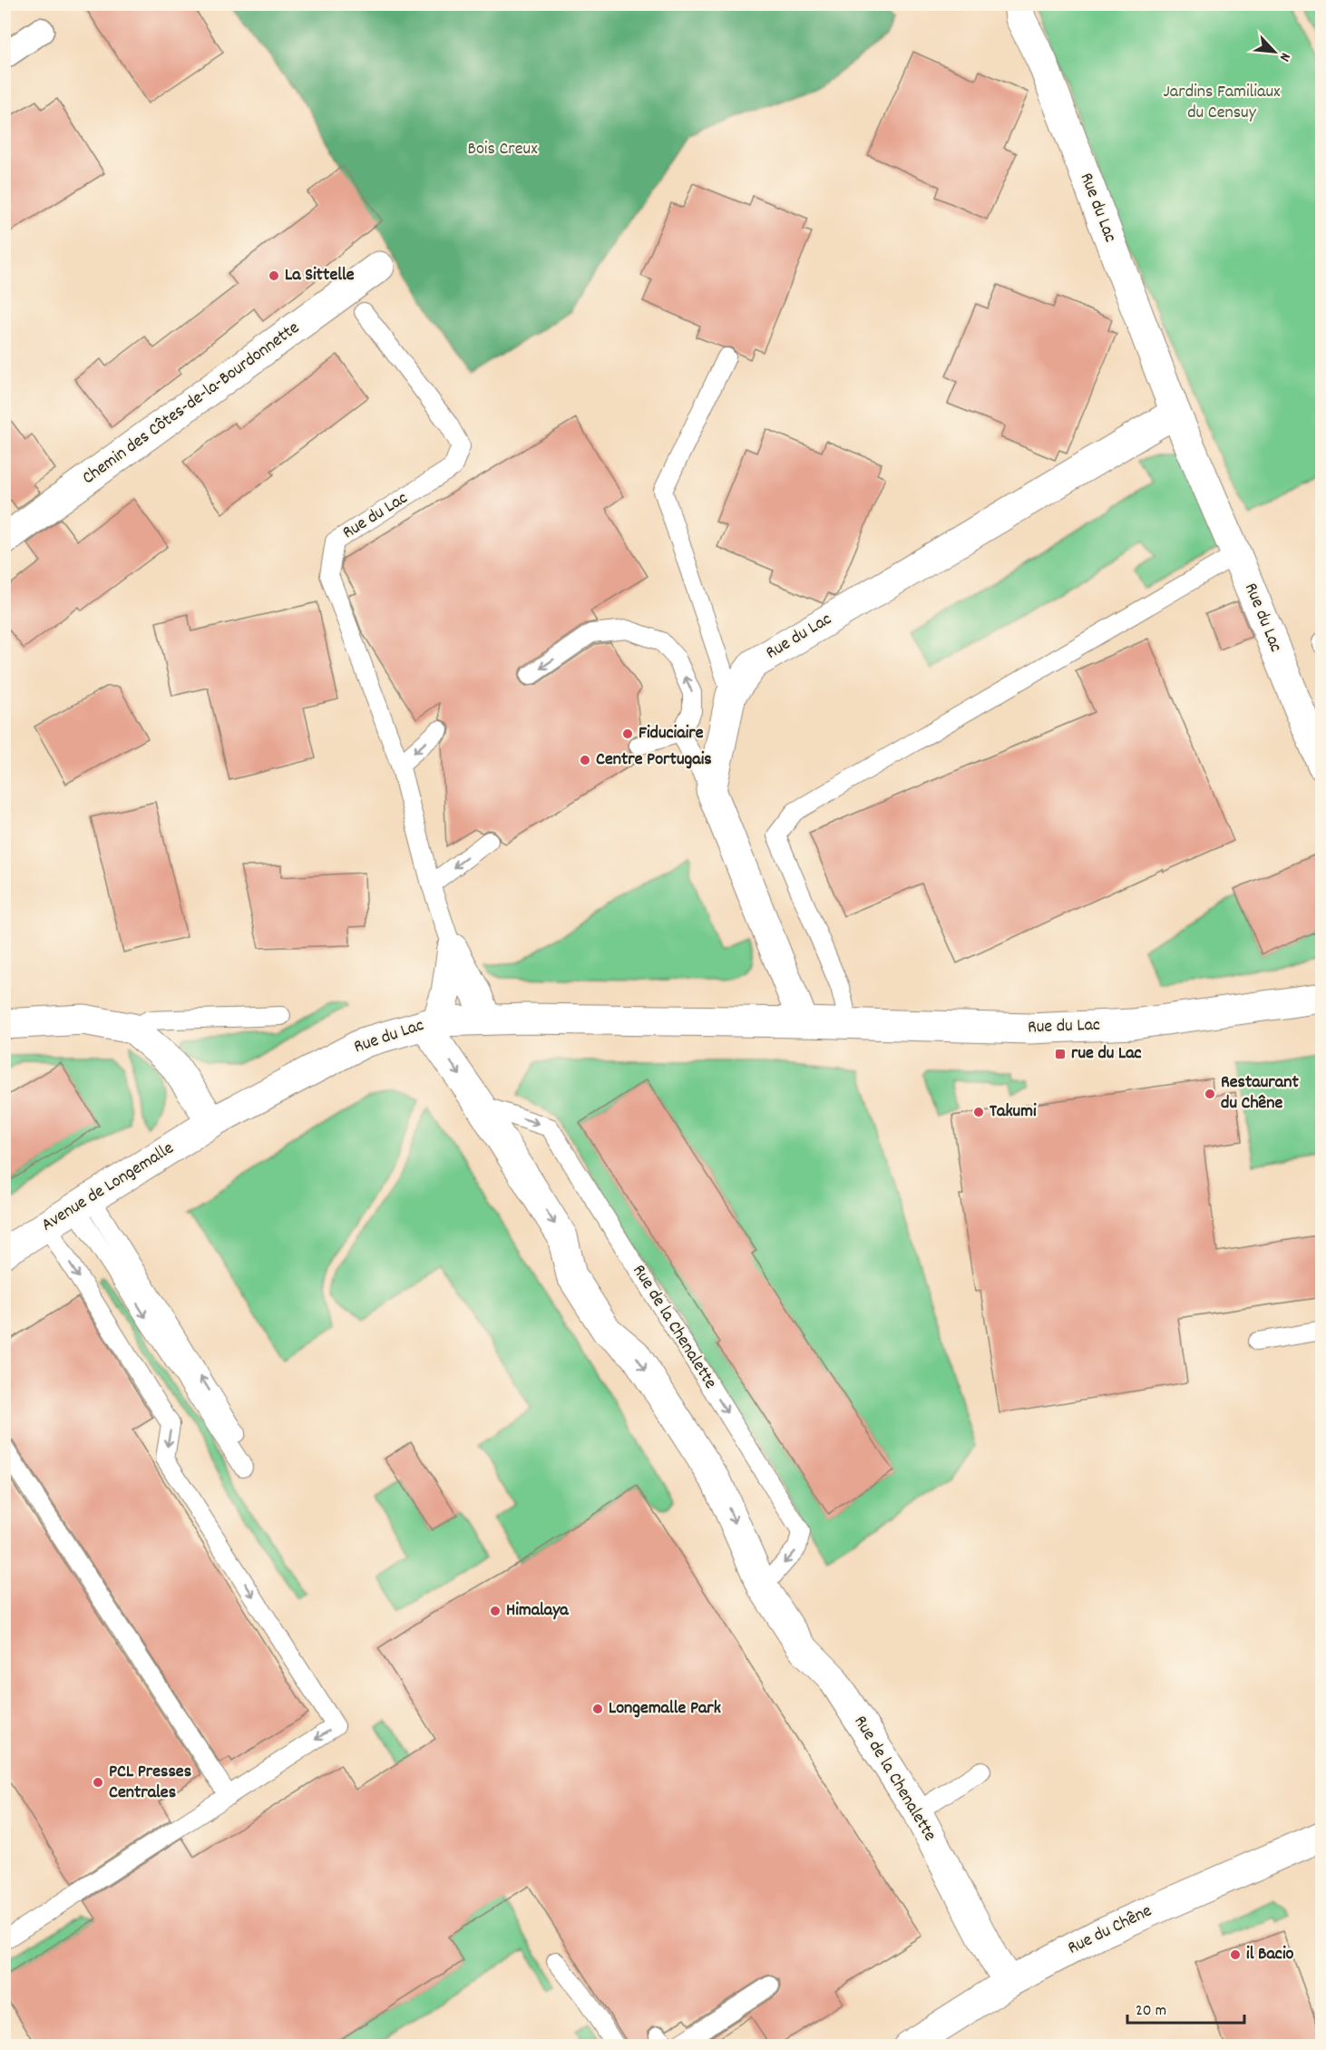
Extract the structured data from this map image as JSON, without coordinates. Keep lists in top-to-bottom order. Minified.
{"streets":{"street":["Rue du Lac","Chemin des Côtes-de-la-Bourdonnette","Avenue de Longemalle","Rue de la Chenalette","Rue du Chêne"]},"crossings":[["Rue du Lac","Avenue de Longemalle"],["Rue du Lac","Rue de la Chenalette"],["Rue de la Chenalette","Rue du Chêne"]],"one_way":["Rue de la Chenalette"],"parks":["Jardins Familiaux du Censuy","Bois Creux"],"places":{"other":["La Sittelle","Fiduciaire","Centre Portugais","Restaurant du Chêne","Takumi","Himalaya","Longemalle Park","PCL Presses Centrales","il Bacio"],"transit":["rue du Lac"]},"scale_bar":"20 m","north":"bottom right"}
